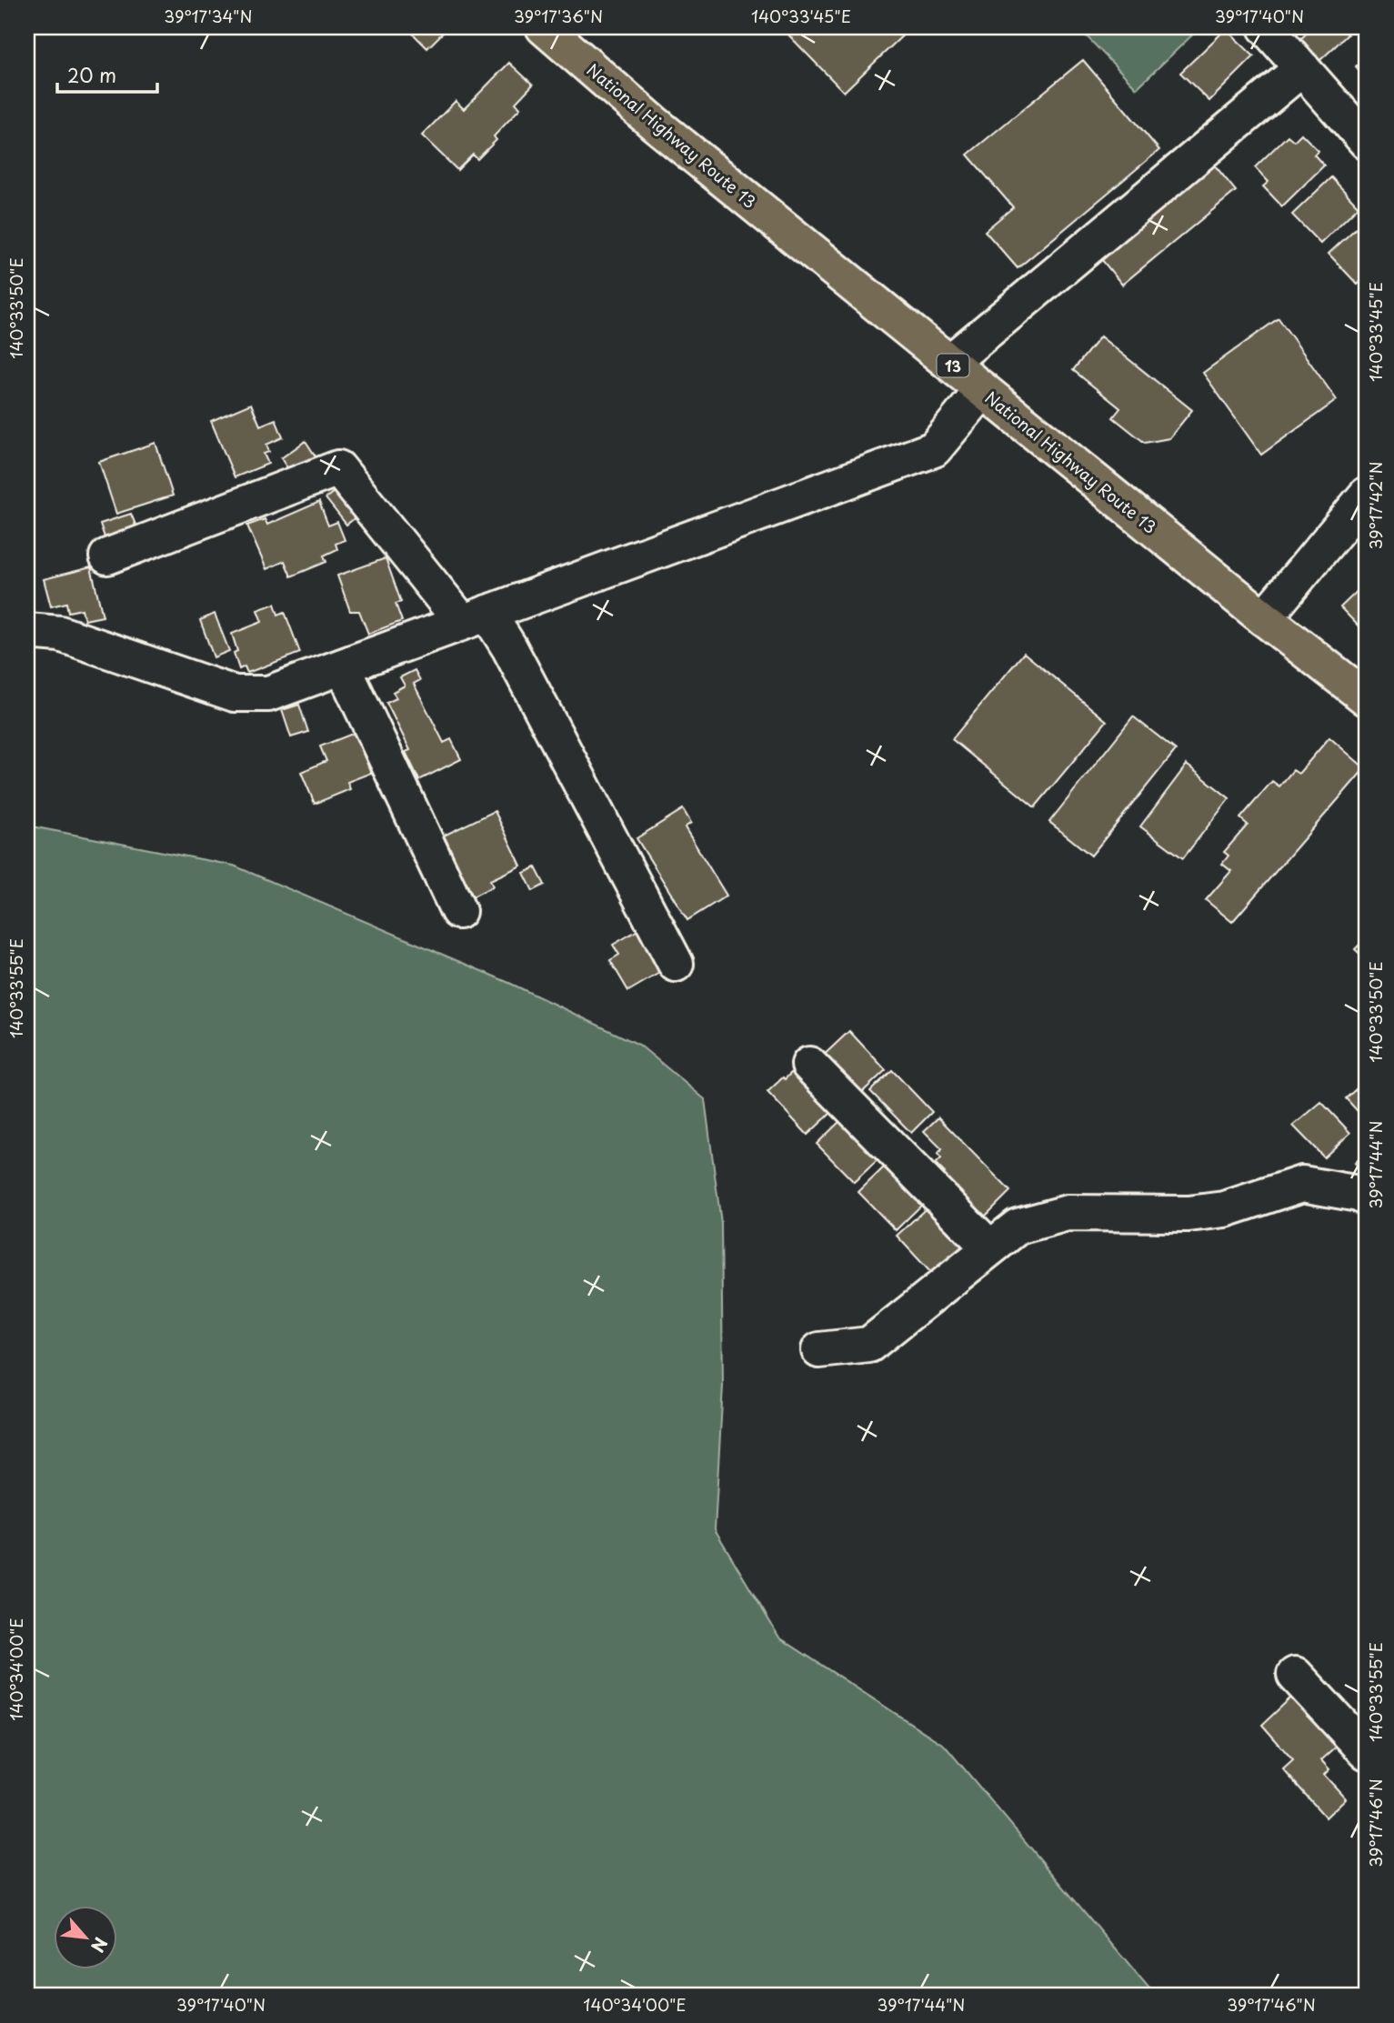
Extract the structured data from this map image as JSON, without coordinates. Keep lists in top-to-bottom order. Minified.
{"streets":{"highway":["National Highway Route 13","13"]},"scale_bar":"20 m","north":"bottom right","coordinates":["39°17'34\"N","39°17'36\"N","140°33'45\"E","39°17'40\"N","140°33'50\"E","39°17'42\"N","140°33'55\"E","39°17'44\"N","140°34'00\"E","39°17'46\"N"]}
